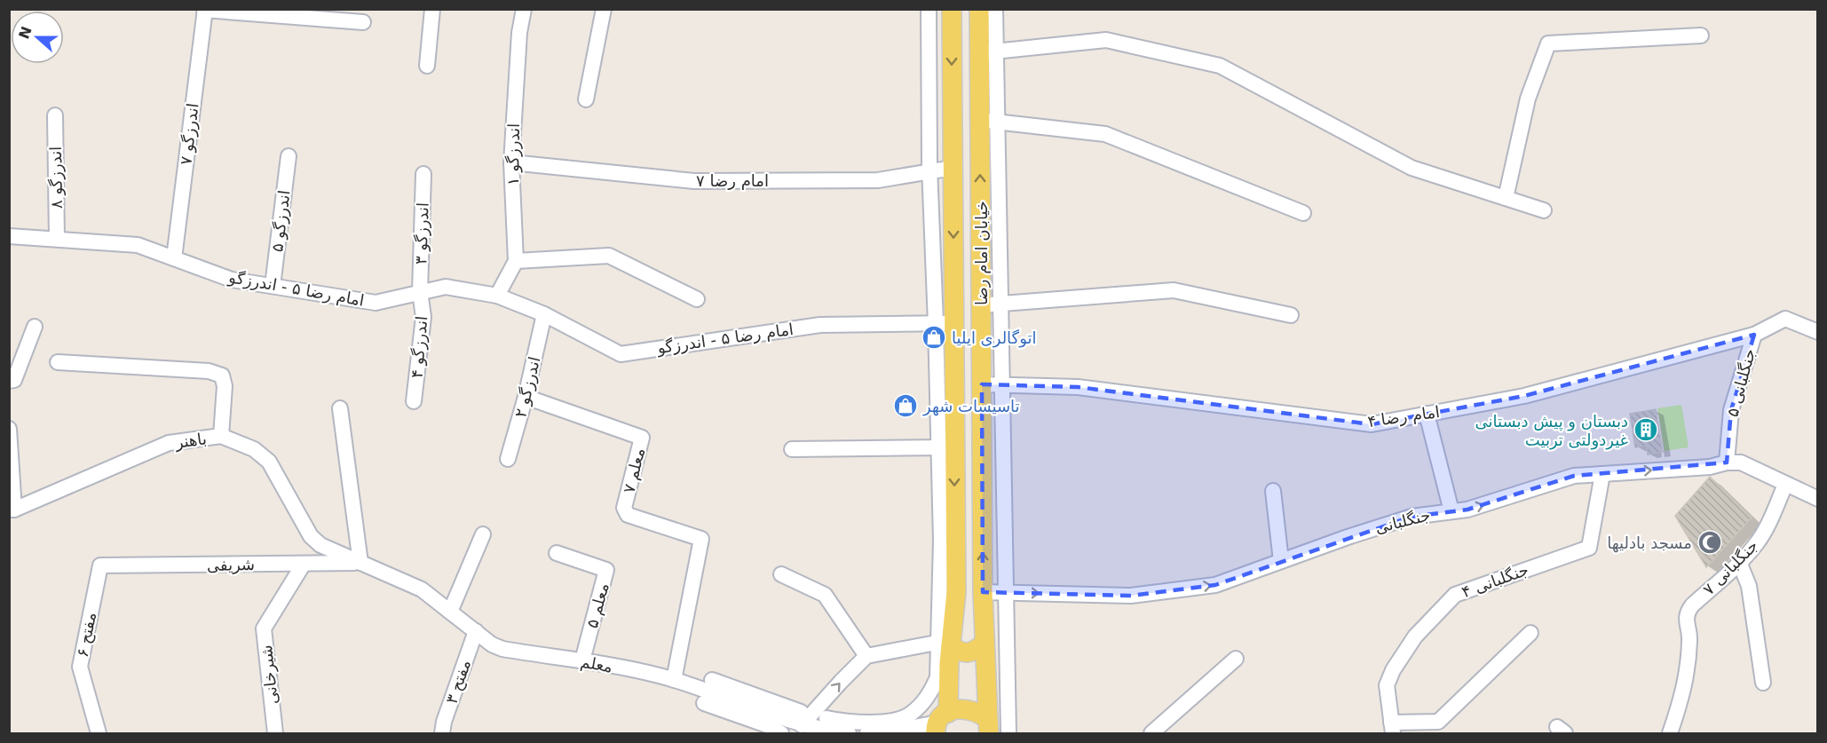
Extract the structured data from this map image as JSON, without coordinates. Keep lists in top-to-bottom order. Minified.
{"streets":{"main road":["خیابان امام رضا"],"street":["اندرزگو ۷","اندرزگو ۱","اندرزگو ۸","امام رضا ۷","اندرزگو ۵","اندرزگو ۳","امام رضا ۵ - اندرزگو","اندرزگو ۴","جنگلبانی ۵","اندرزگو ۲","امام رضا ۴","باهنر","معلم ۷","جنگلبانی","شریفی","جنگلبانی ۷","جنگلبانی ۴","معلم ۵","مفتح ۶","معلم","شیرخانی","مفتح ۳"]},"crossings":[["اندرزگو ۷","امام رضا ۵ - اندرزگو"],["اندرزگو ۱","امام رضا ۷"],["اندرزگو ۸","امام رضا ۵ - اندرزگو"],["امام رضا ۷","خیابان امام رضا"],["اندرزگو ۵","امام رضا ۵ - اندرزگو"],["اندرزگو ۳","امام رضا ۵ - اندرزگو"],["اندرزگو ۳","اندرزگو ۴"],["خیابان امام رضا","امام رضا ۵ - اندرزگو"],["خیابان امام رضا","امام رضا ۴"],["خیابان امام رضا","جنگلبانی"],["امام رضا ۵ - اندرزگو","اندرزگو ۴"],["امام رضا ۵ - اندرزگو","اندرزگو ۲"],["جنگلبانی ۵","امام رضا ۴"],["جنگلبانی ۵","جنگلبانی"],["اندرزگو ۲","معلم ۷"],["باهنر","شریفی"],["باهنر","معلم"],["معلم ۷","معلم"],["جنگلبانی","جنگلبانی ۷"],["جنگلبانی","جنگلبانی ۴"],["شریفی","مفتح ۶"],["شریفی","معلم"],["شریفی","شیرخانی"],["معلم ۵","معلم"],["معلم","مفتح ۳"]],"one_way":["جنگلبانی"],"places":{"shop":["اتوگالری ایلیا","تاسیسات شهر"],"building":["دبستان و پیش دبستانی غیردولتی تربیت"],"mosque":["مسجد بادلیها"]},"north":"left"}
